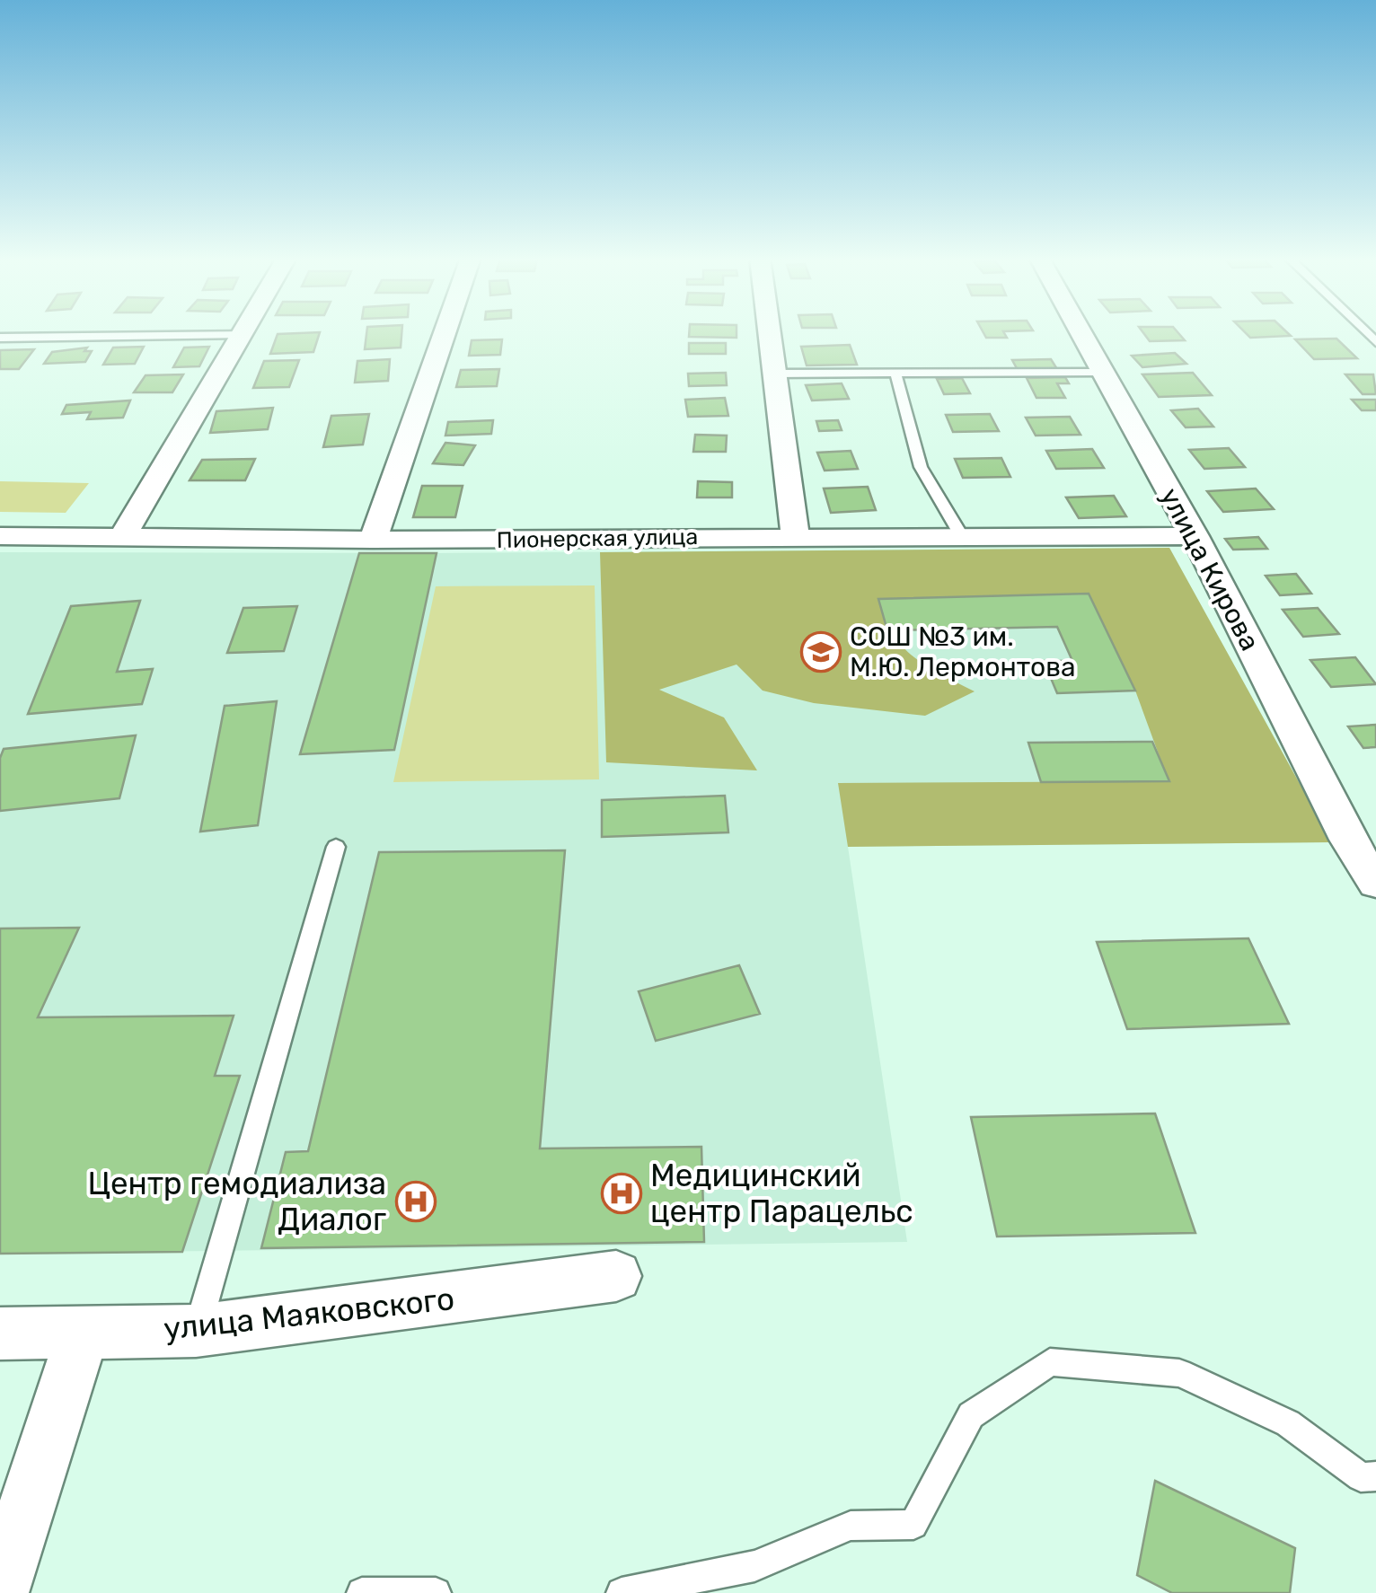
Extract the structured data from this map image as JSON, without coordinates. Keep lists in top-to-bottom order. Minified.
{"streets":{"street":["Пионерская улица","улица Кирова","улица Маяковского"]},"crossings":[["Пионерская улица","улица Кирова"]],"places":{"school or university":["СОШ №3 им. М.Ю. Лермонтова"],"hospital":["Медицинский центр Парацельс","Центр гемодиализа Диалог"]}}
